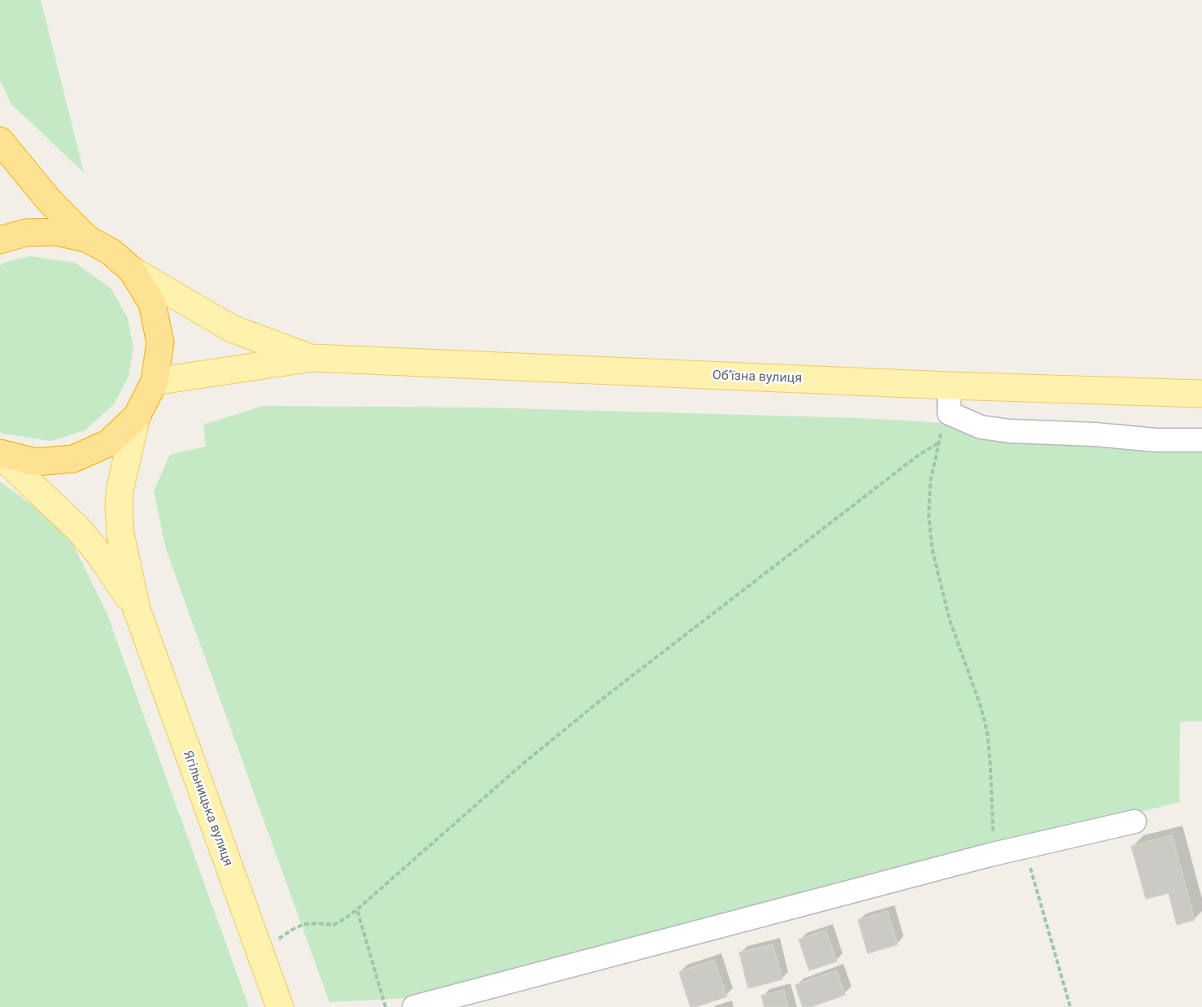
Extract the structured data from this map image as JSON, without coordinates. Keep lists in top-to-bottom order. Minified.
{"streets":{"main road":["Обʼїзна вулиця","Ягільницька вулиця"]}}
